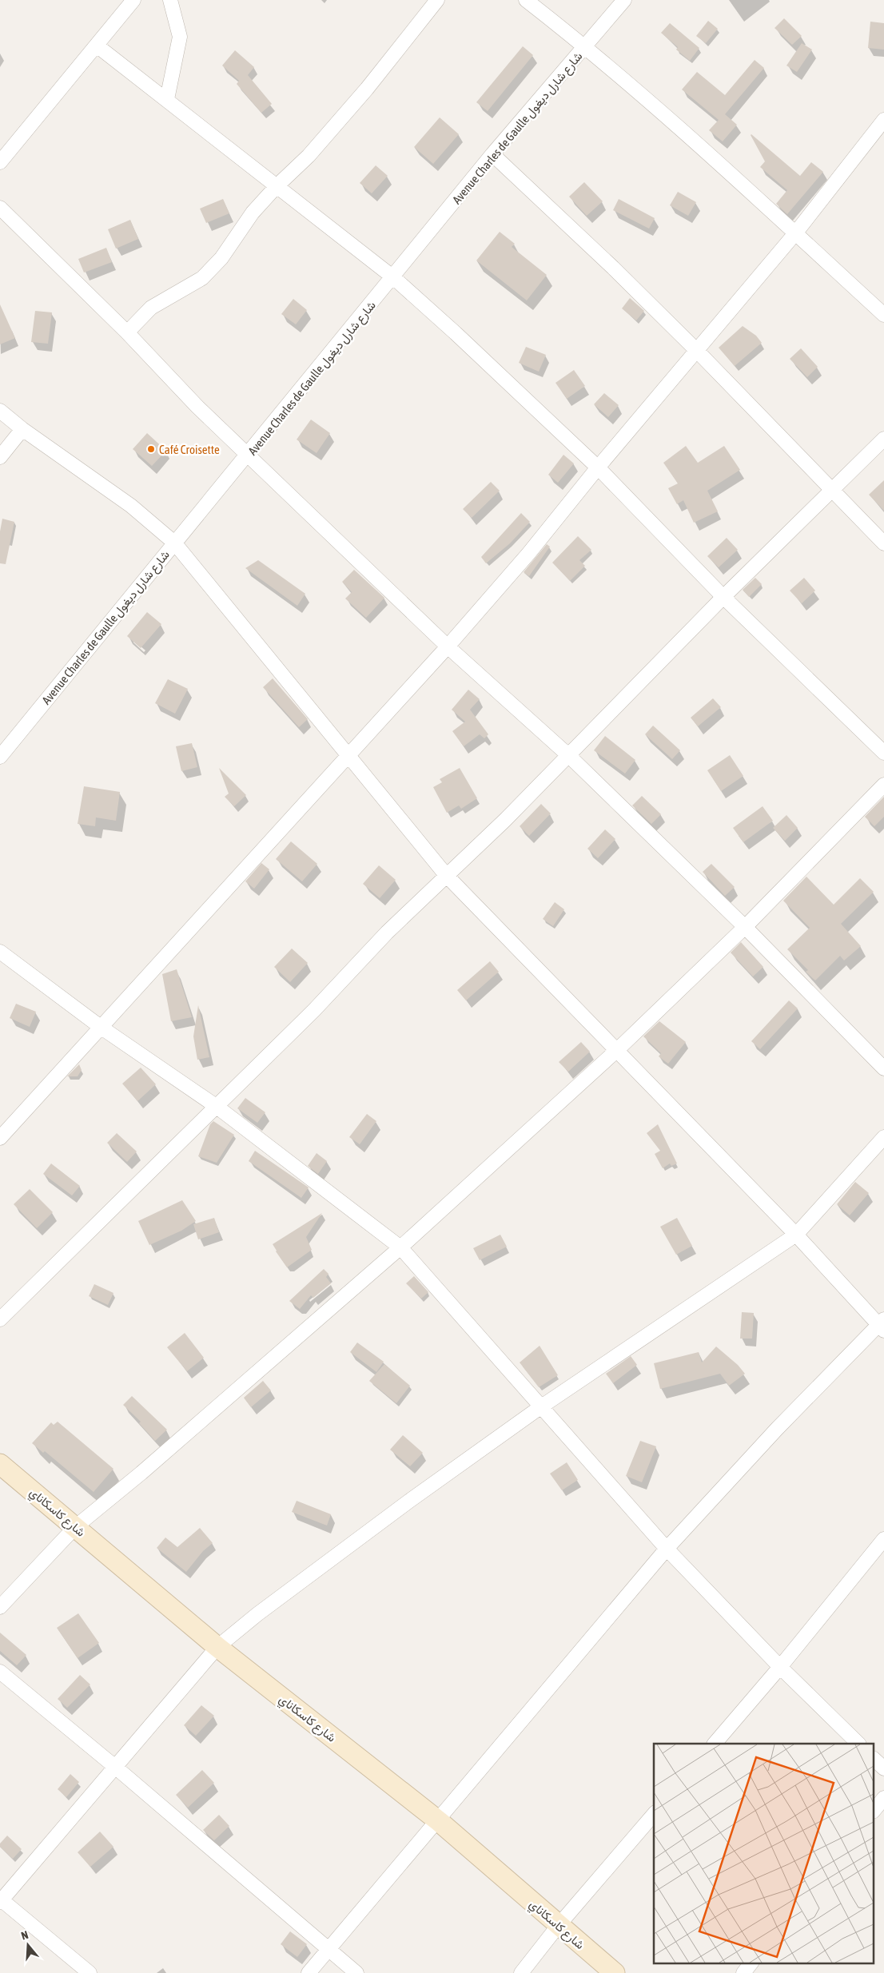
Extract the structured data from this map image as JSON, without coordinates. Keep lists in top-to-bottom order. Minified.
{"streets":{"street":["Avenue Charles de Gaulle شارع شارل ديغول","شارع كاسكاناي"]},"places":["Café Croisette"],"north":"top"}
